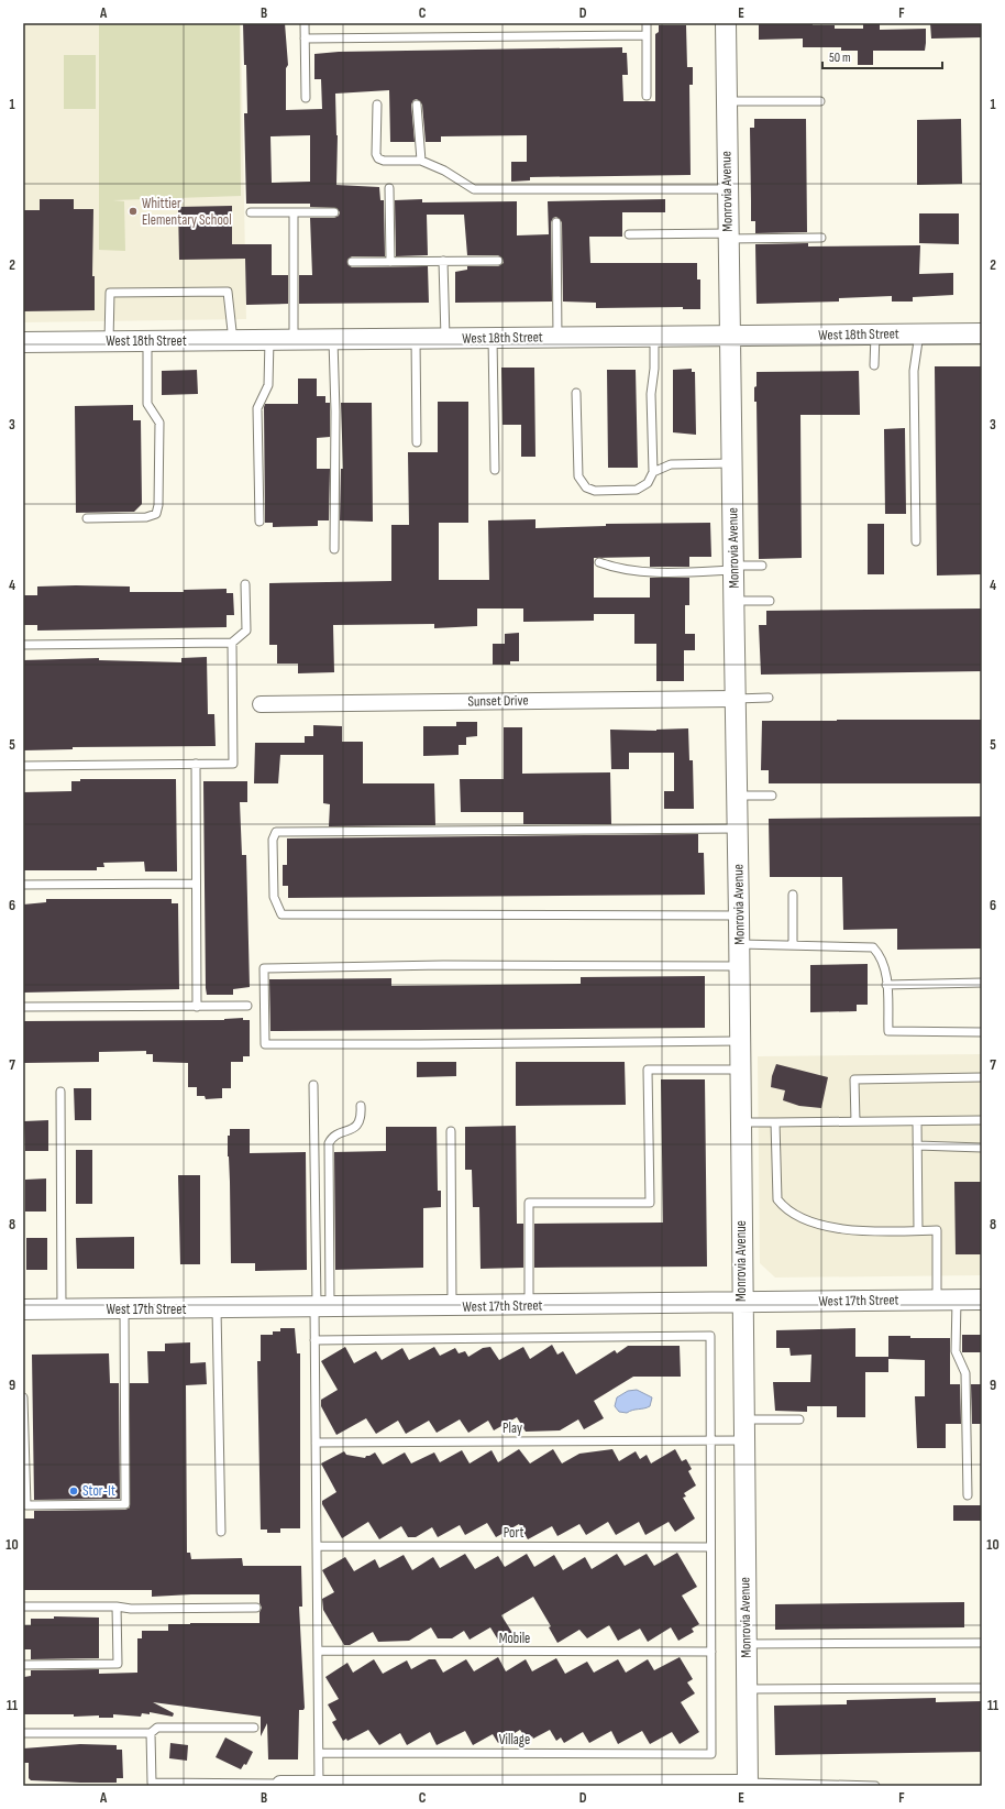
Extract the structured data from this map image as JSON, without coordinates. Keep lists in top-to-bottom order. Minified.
{"streets":{"street":["Monrovia Avenue","West 18th Street","Sunset Drive","West 17th Street"],"lane":["Play","Port","Mobile","Village"]},"crossings":[["Monrovia Avenue","West 18th Street"],["Monrovia Avenue","Sunset Drive"],["Monrovia Avenue","West 17th Street"],["Monrovia Avenue","Play"],["Mobile","Village"]],"places":["Whittier Elementary School","Stor-It"],"scale_bar":"50 m","grid":{"columns":["A","B","C","D","E","F"],"rows":["1","2","3","4","5","6","7","8","9","10","11"]}}
